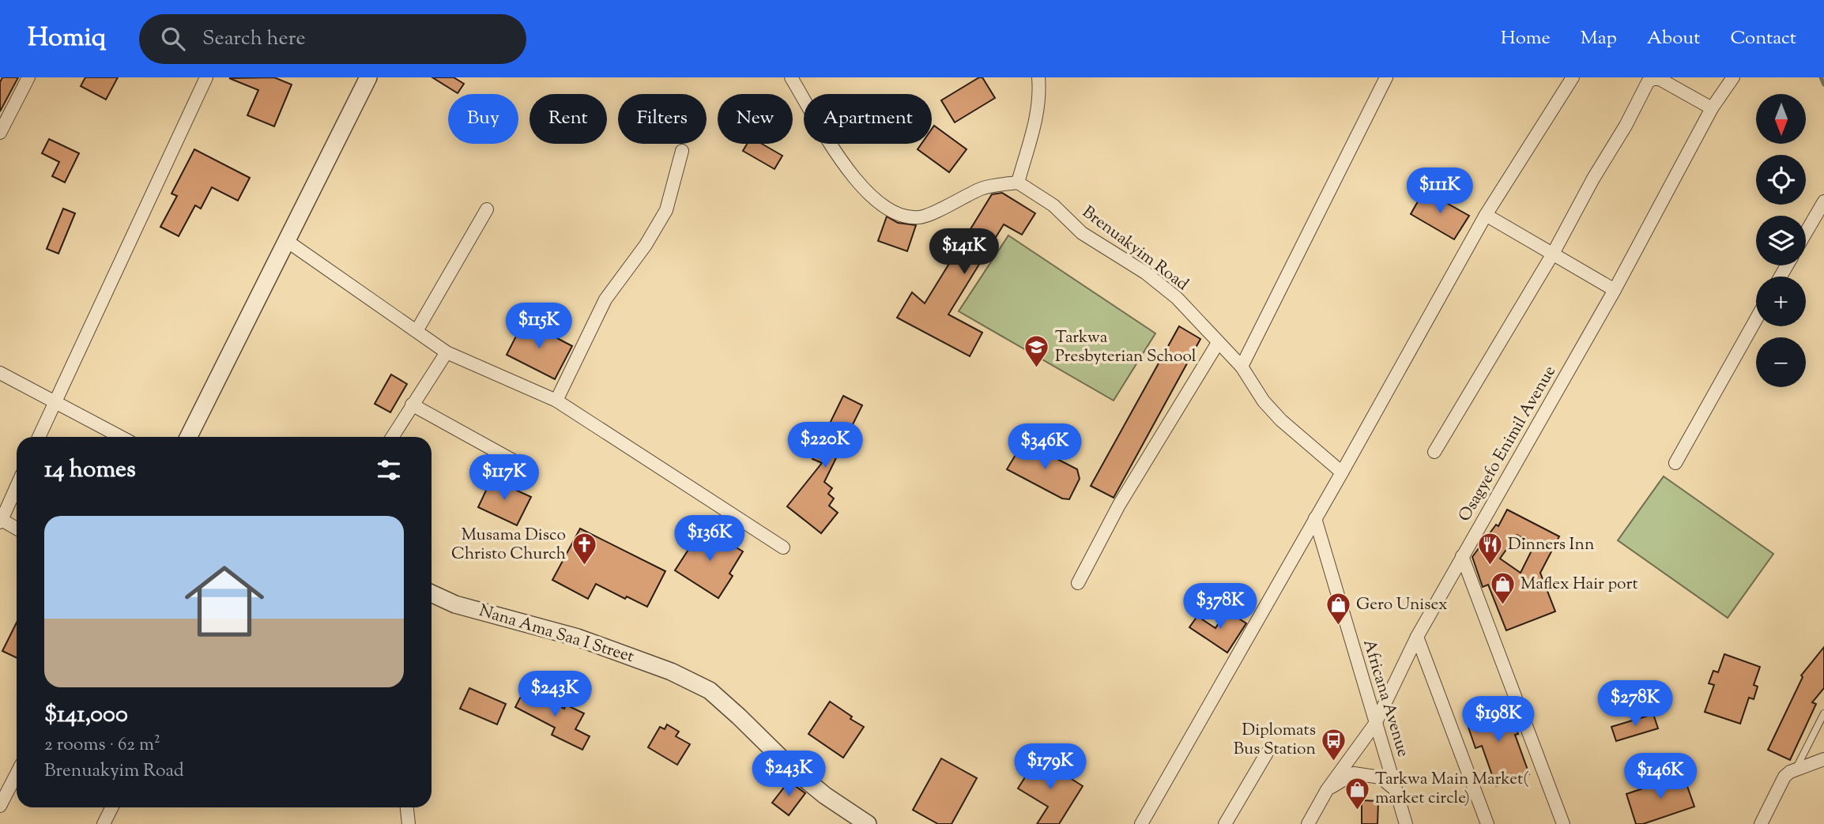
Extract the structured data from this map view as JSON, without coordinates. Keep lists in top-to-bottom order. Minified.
{"streets":{"street":["Brenuakyim Road","Osagyefo Enimil Avenue","Nana Ama Saa I Street","Africana Avenue"]},"crossings":[["Osagyefo Enimil Avenue","Africana Avenue"]],"places":{"school or university":["Tarkwa Presbyterian School"],"church":["Musama Disco Christo Church"],"restaurant":["Dinners Inn"],"shop":["Maflex Hair port","Gero Unisex","Tarkwa Main Market( market circle)"],"bus stop":["Diplomats Bus Station"]},"north":"bottom","page":{"header":"Homiq","search":"Search here","nav":["Home","Map","About","Contact"],"map_buttons":["+","−"],"chip":["Buy","Rent","Filters","New","Apartment"],"price":["$111K","$141K","$115K","$220K","$346K","$117K","$136K","$378K","$243K","$278K","$198K","$179K","$243K","$146K"],"heading":"14 homes","list":[{"name":"$141,000","note":"2 rooms · 62 m² · Brenuakyim Road"}]}}
